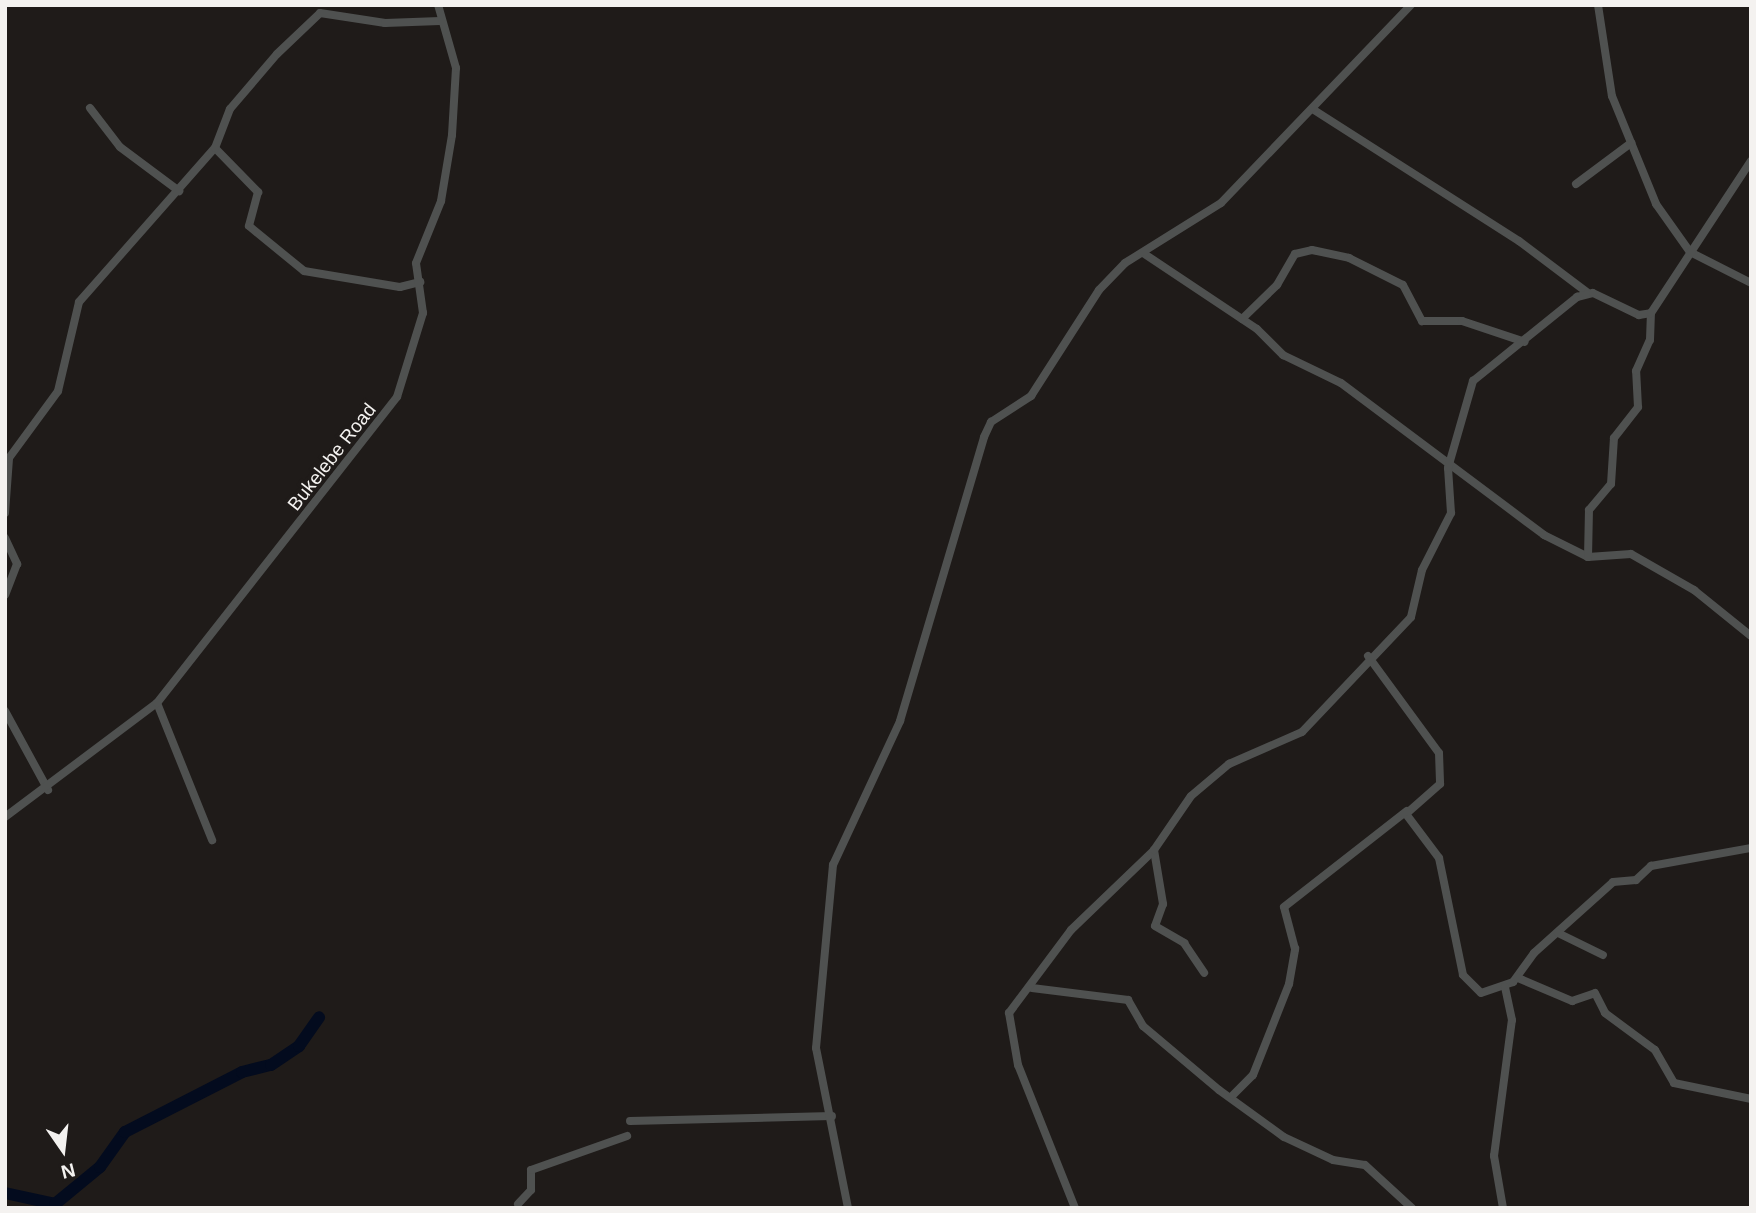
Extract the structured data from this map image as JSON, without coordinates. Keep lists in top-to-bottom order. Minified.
{"streets":{"street":["Bukelebe Road"]},"north":"bottom"}
